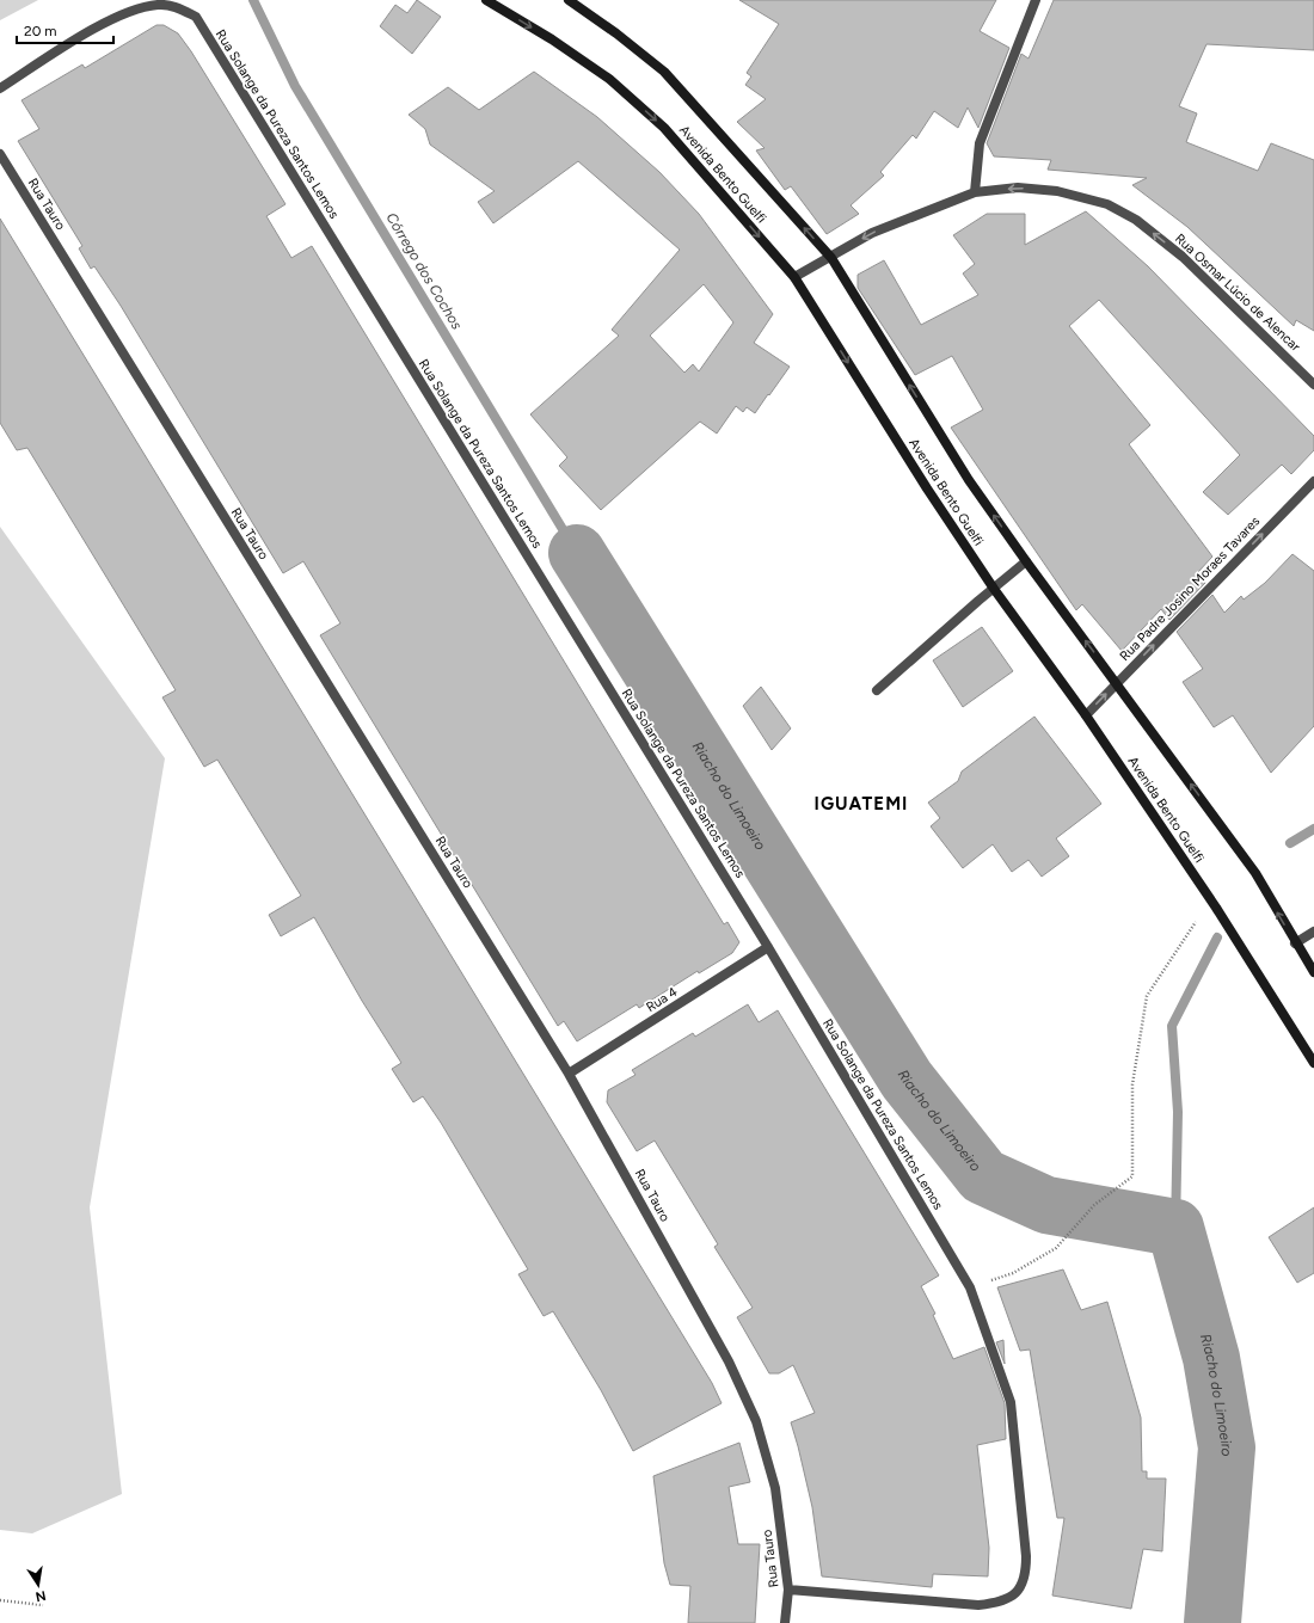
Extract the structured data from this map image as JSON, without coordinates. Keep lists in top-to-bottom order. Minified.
{"streets":{"main road":["Avenida Bento Guelfi"],"street":["Rua Solange da Pureza Santos Lemos","Rua Tauro","Rua Osmar Lúcio de Alencar","Rua Padre Josino Moraes Tavares","Rua 4"]},"crossings":[["Rua Solange da Pureza Santos Lemos","Rua Tauro"],["Rua Solange da Pureza Santos Lemos","Rua 4"],["Avenida Bento Guelfi","Rua Osmar Lúcio de Alencar"],["Avenida Bento Guelfi","Rua Padre Josino Moraes Tavares"],["Rua Tauro","Rua 4"]],"one_way":["Rua Osmar Lúcio de Alencar","Rua Padre Josino Moraes Tavares"],"districts":["IGUATEMI"],"water":["Córrego dos Cochos","Riacho do Limoeiro"],"scale_bar":"20 m","north":"bottom"}
